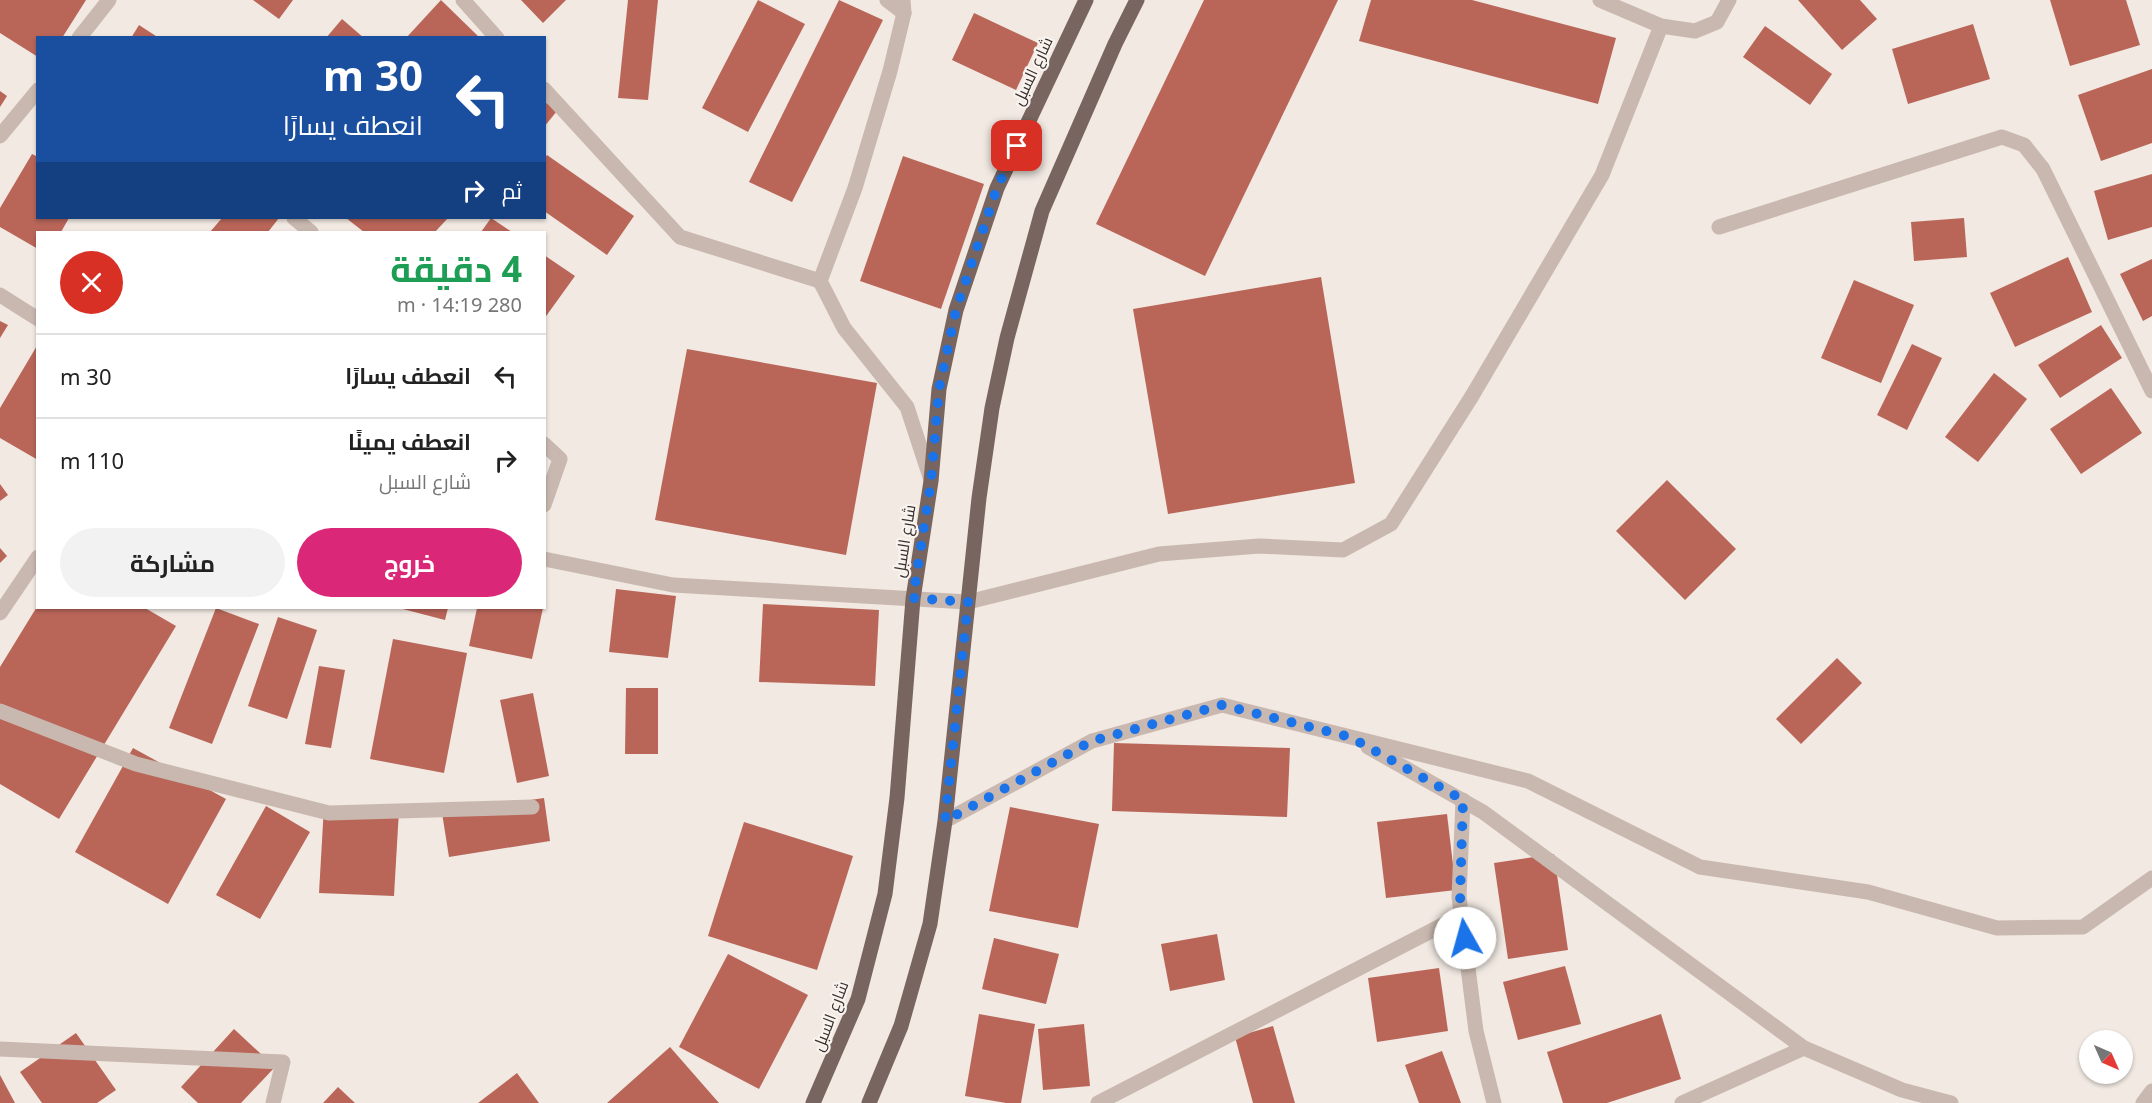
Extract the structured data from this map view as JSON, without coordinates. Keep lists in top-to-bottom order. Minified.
{"streets":{"main road":["شارع السبل"]},"north":"bottom right","page":{"turn":["30 m","انعطف يسارًا"],"then":"ثم","heading":["4 دقيقة","280 m · 14:19"],"list":[{"name":"انعطف يسارًا","value":"30 m"},{"name":"انعطف يمينًا","note":"شارع السبل","value":"110 m"}],"buttons":["خروج","مشاركة"]}}
